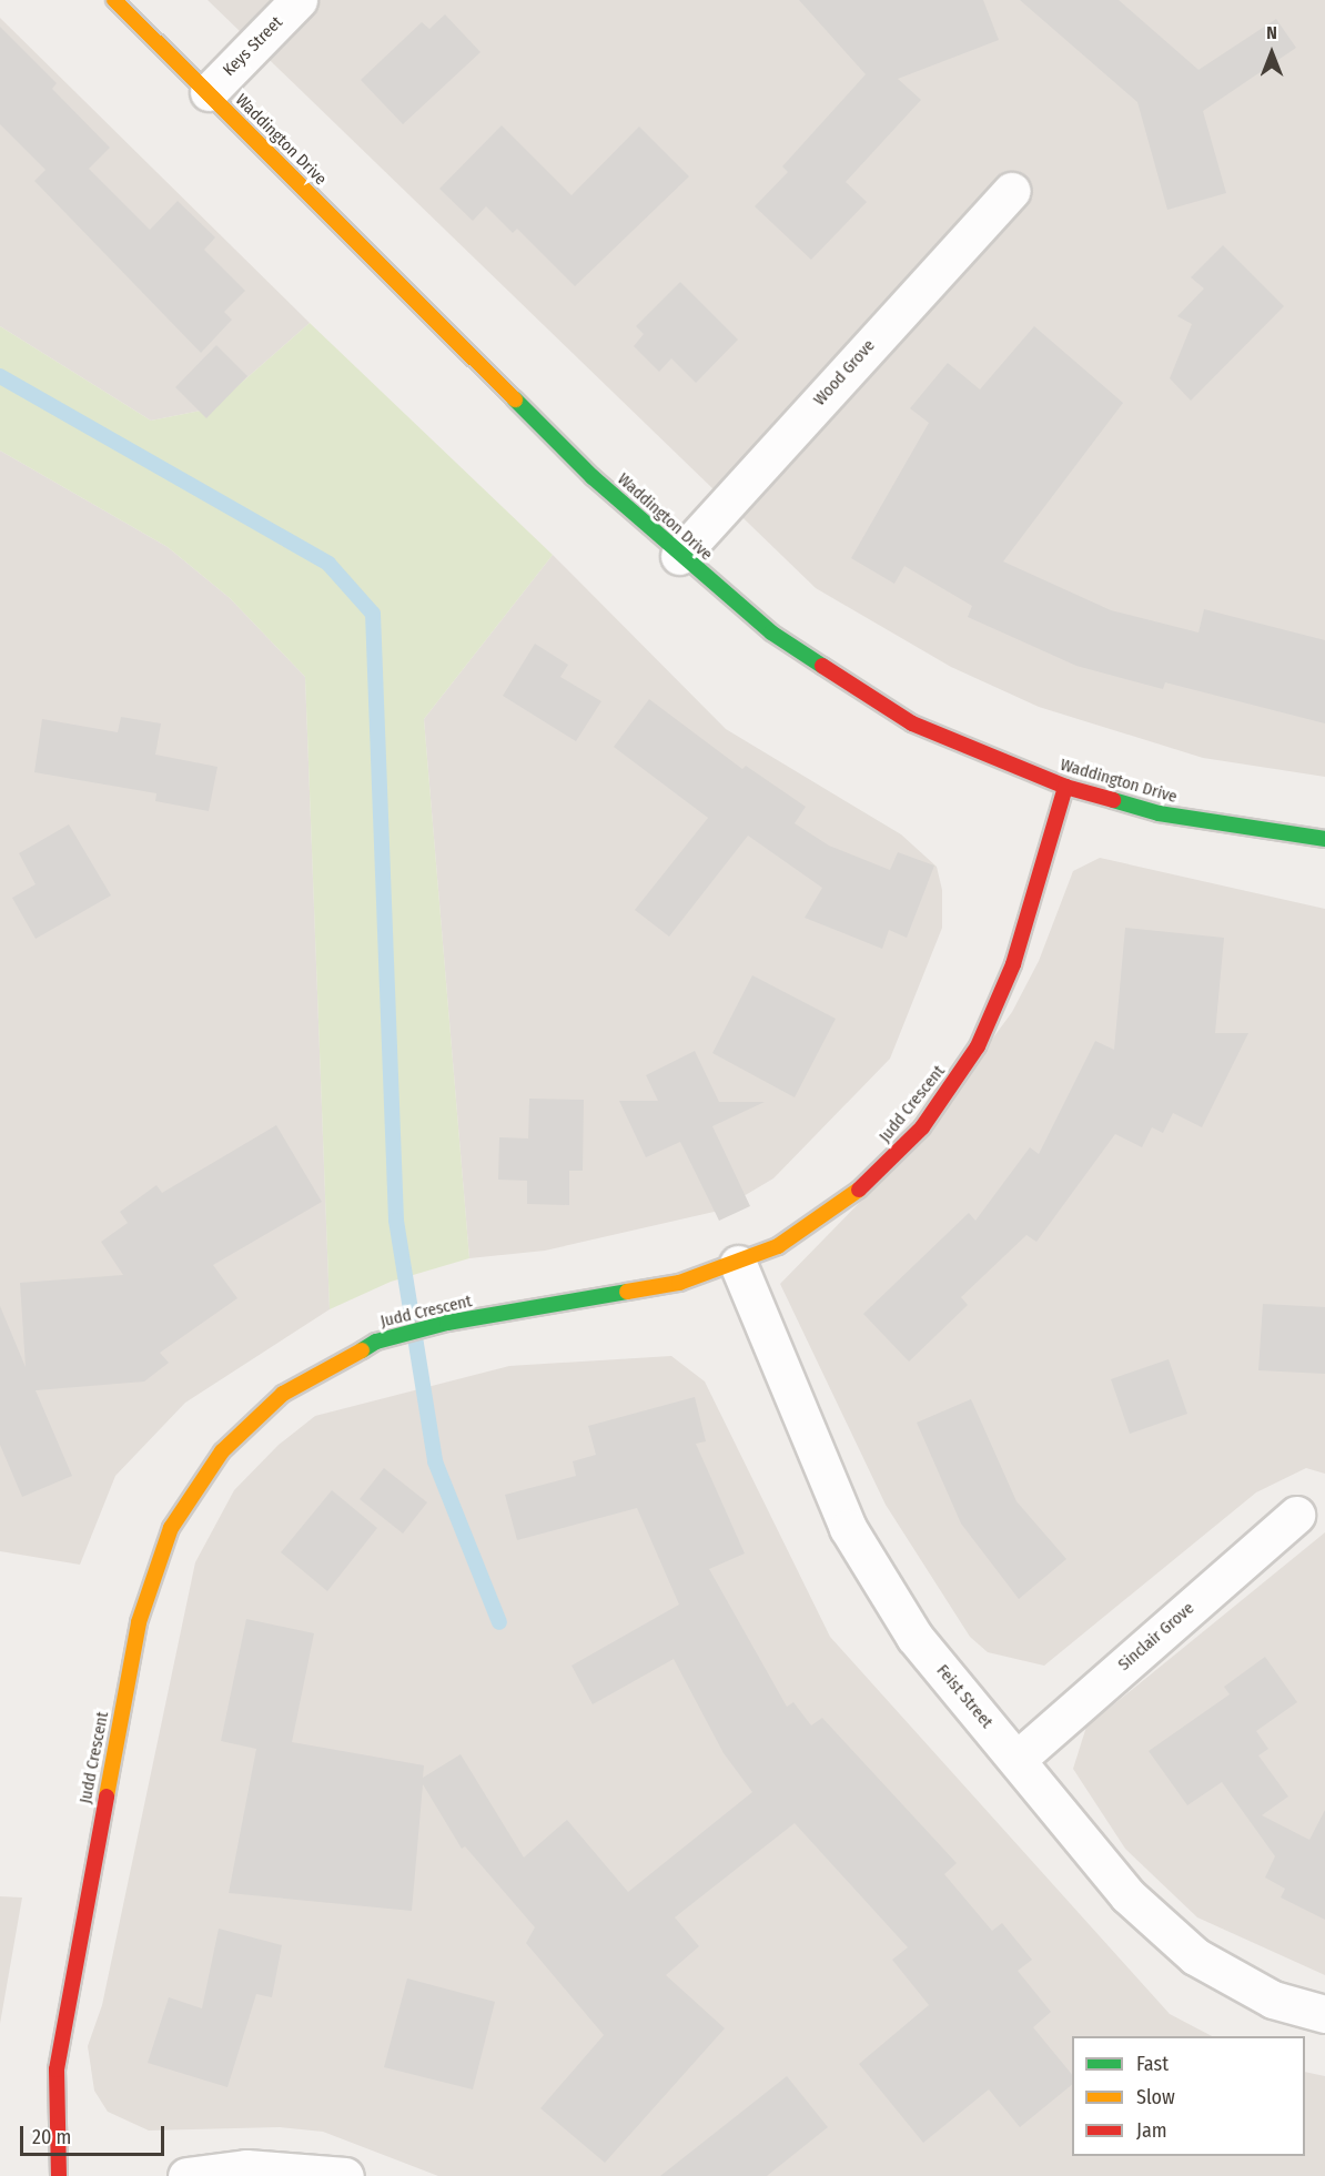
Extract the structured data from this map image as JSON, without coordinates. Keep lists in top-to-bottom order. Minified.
{"streets":{"street":["Keys Street","Waddington Drive","Wood Grove","Judd Crescent","Sinclair Grove","Feist Street"]},"crossings":[["Keys Street","Waddington Drive"],["Waddington Drive","Wood Grove"],["Waddington Drive","Judd Crescent"],["Judd Crescent","Feist Street"],["Sinclair Grove","Feist Street"]],"legend":["Fast","Slow","Jam"],"scale_bar":"20 m","north":"top"}
